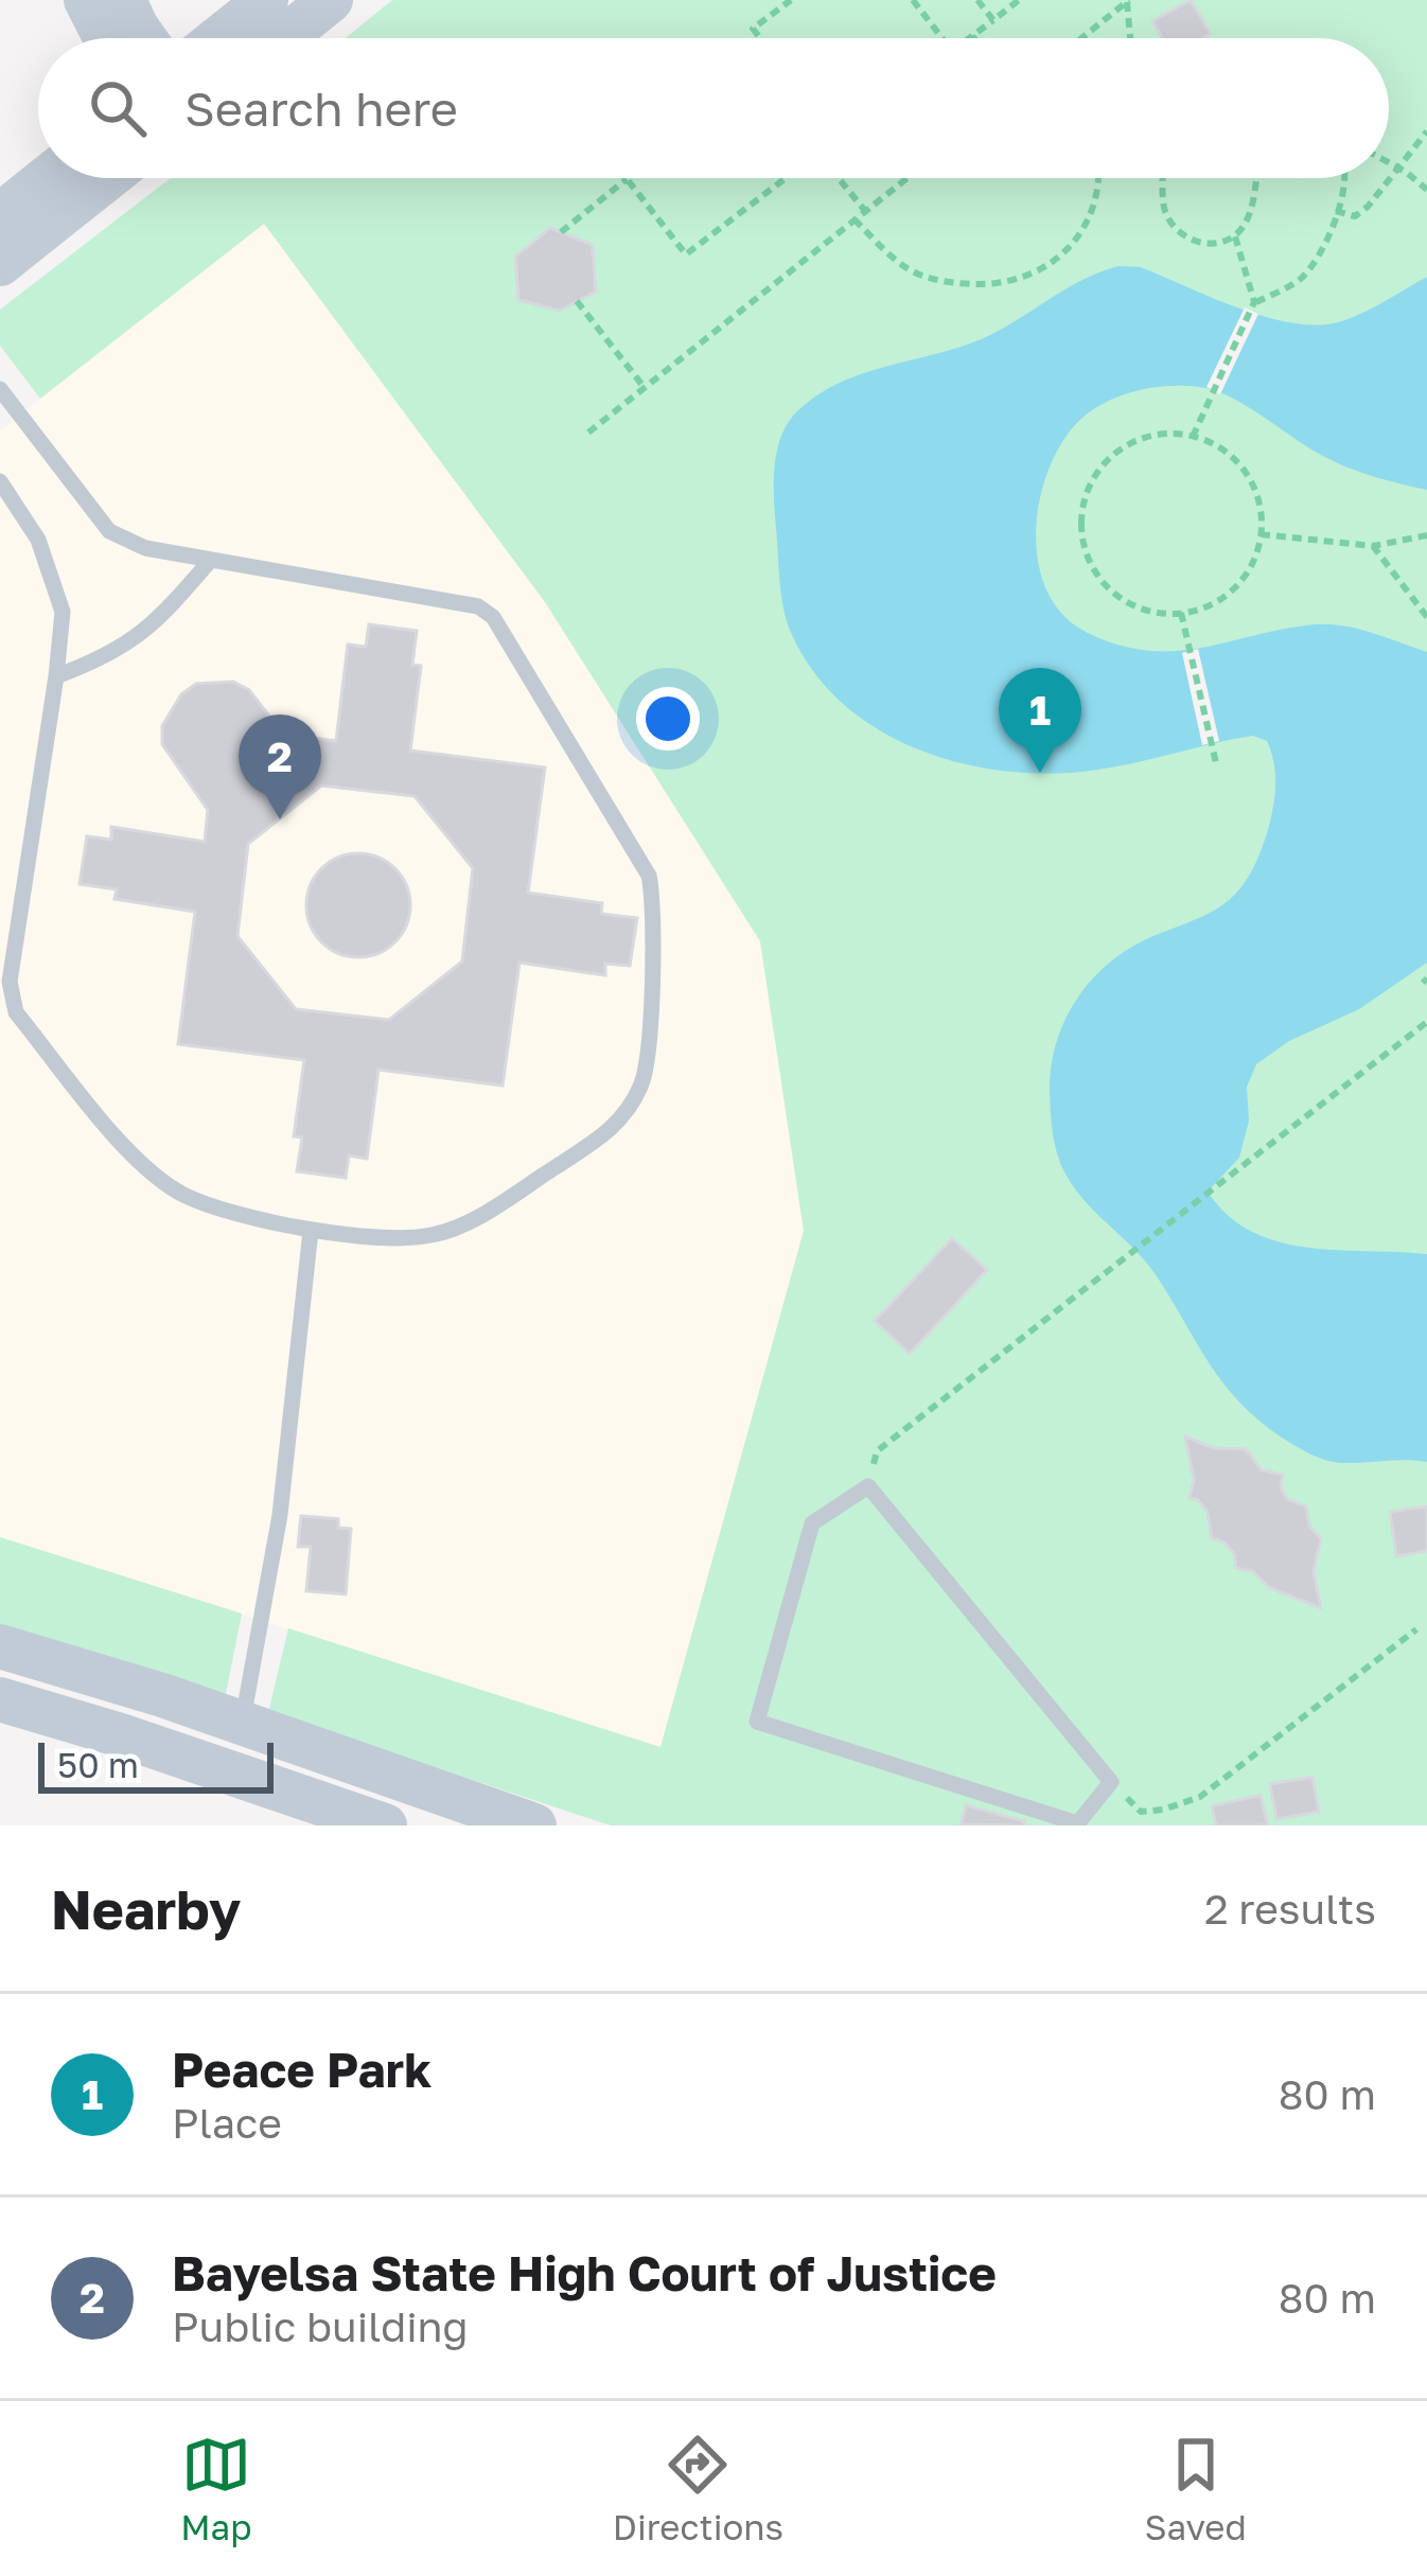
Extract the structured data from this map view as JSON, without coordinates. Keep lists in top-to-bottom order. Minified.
{"scale_bar":"50 m","page":{"search":"Search here","pins":["1","2"],"scale":"50 m","heading":["Nearby","2 results"],"list":[{"mark":"1","name":"Peace Park","note":"Place","value":"80 m"},{"mark":"2","name":"Bayelsa State High Court of Justice","note":"Public building","value":"80 m"}],"nav":["Map","Directions","Saved"]}}
